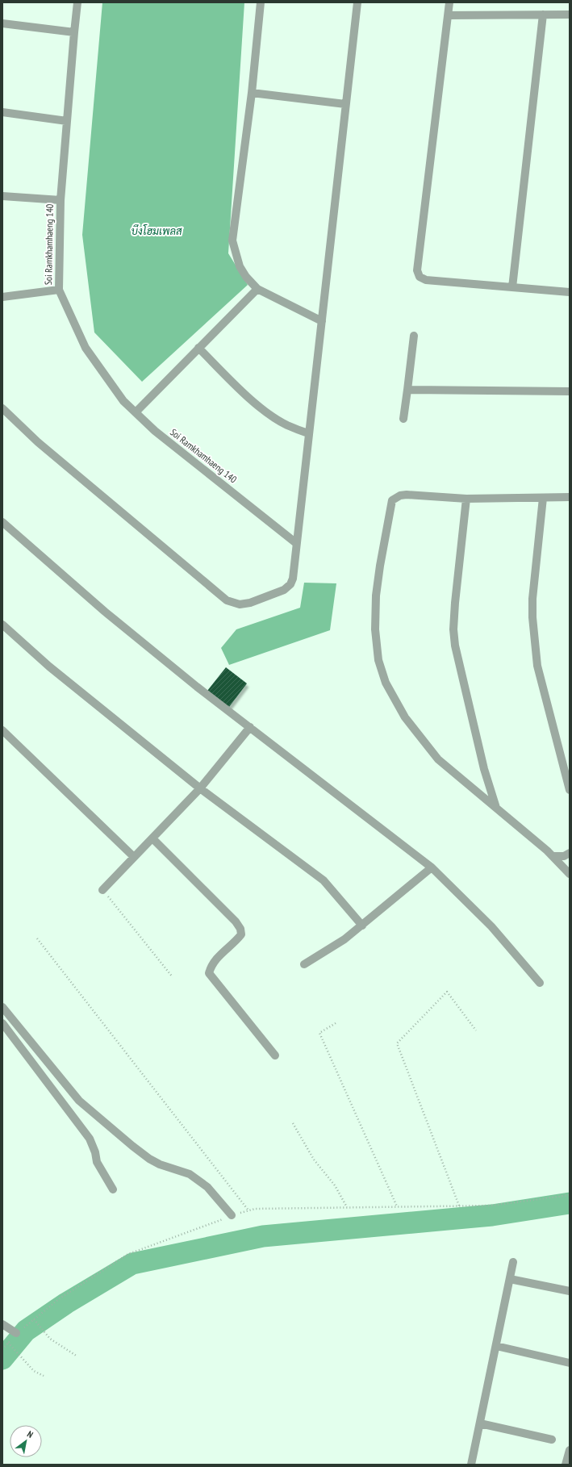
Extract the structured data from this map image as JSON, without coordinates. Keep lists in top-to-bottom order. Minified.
{"streets":{"street":["Soi Ramkhamhaeng 140"]},"water":["บึงโฮมเพลส"],"north":"top right"}
